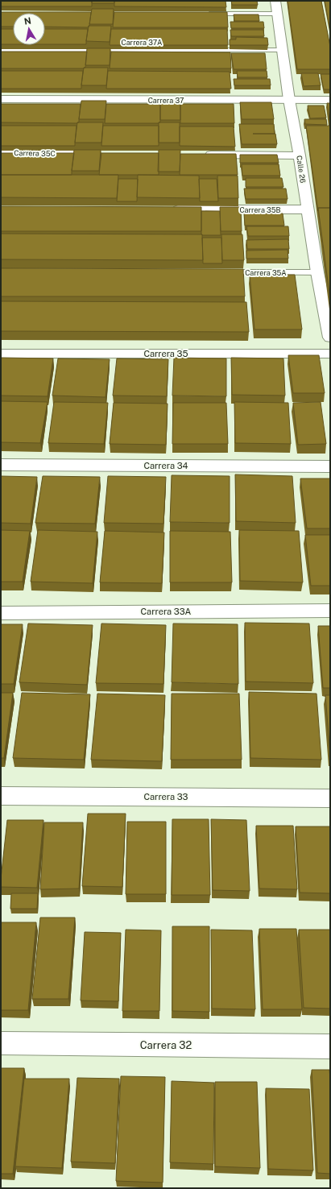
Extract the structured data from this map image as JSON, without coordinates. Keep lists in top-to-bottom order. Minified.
{"streets":{"street":["Carrera 37","Carrera 35C","Calle 26","Carrera 35B","Carrera 35","Carrera 34","Carrera 33A","Carrera 33","Carrera 32"],"lane":["Carrera 37A","Carrera 35A"]},"crossings":[["Carrera 37A","Calle 26"],["Carrera 37","Calle 26"],["Calle 26","Carrera 35B"],["Calle 26","Carrera 35A"]],"north":"top"}
